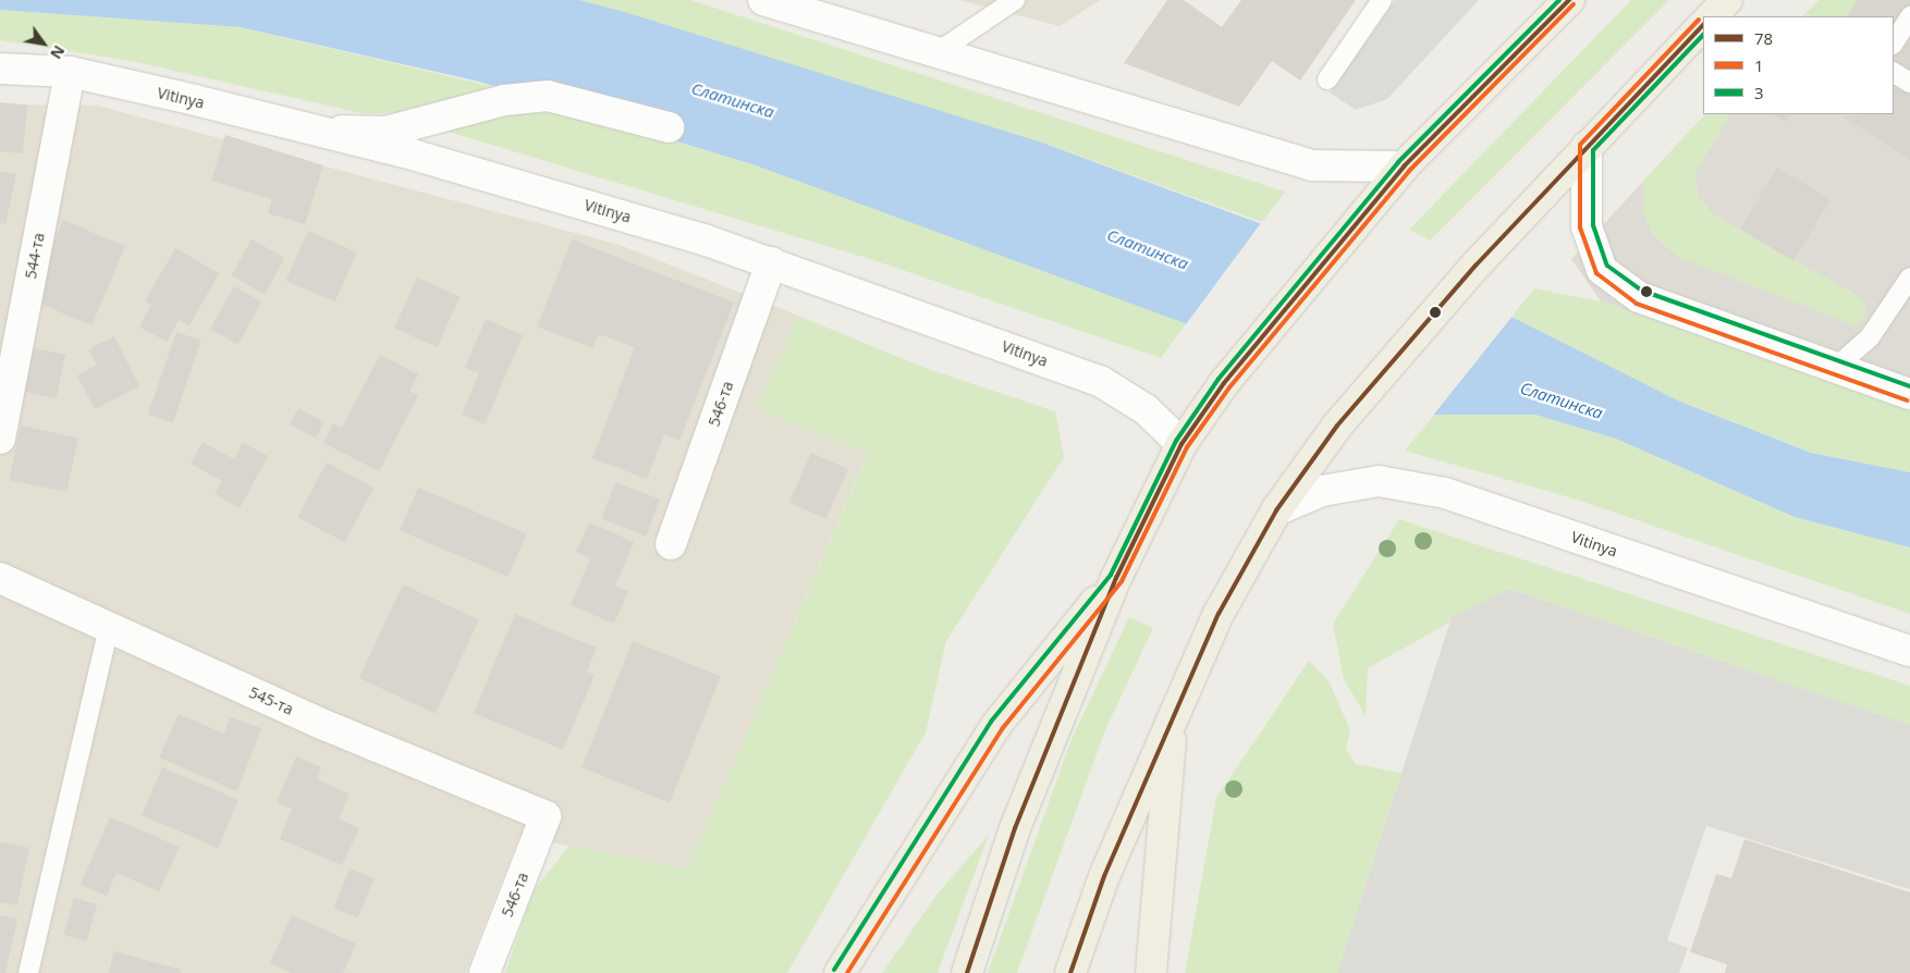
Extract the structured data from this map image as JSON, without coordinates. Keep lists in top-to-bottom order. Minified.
{"streets":{"street":["Vitinya","544-та","546-та","545-та"]},"crossings":[["Vitinya","544-та"],["Vitinya","546-та"],["546-та","545-та"]],"water":["Слатинска"],"lines":["transit line 78","transit line 3","transit line 1"],"legend":["78","1","3"],"north":"bottom right"}
